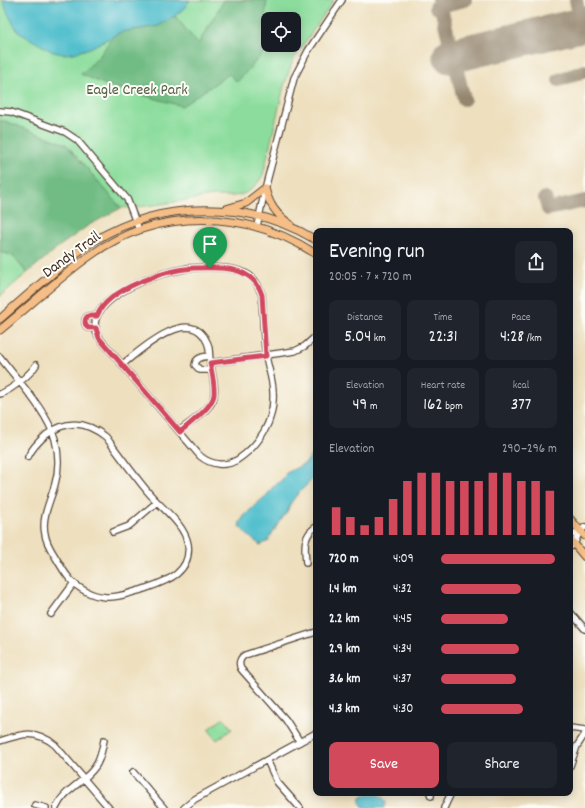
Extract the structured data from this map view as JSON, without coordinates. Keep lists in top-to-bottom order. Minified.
{"streets":{"main road":["Dandy Trail"]},"parks":["Eagle Creek Park"],"page":{"heading":["Evening run","20:05 · 7 × 720 m"],"stats":[["Distance","5.04 km"],["Time","22:31"],["Pace","4:28 /km"],["Elevation","49 m"],["Heart rate","162 bpm"],["kcal","377"]],"chart":["Elevation","290–296 m"],"list":[{"name":"720 m","note":"4:09"},{"name":"1.4 km","note":"4:32"},{"name":"2.2 km","note":"4:45"},{"name":"2.9 km","note":"4:34"},{"name":"3.6 km","note":"4:37"},{"name":"4.3 km","note":"4:30"}],"buttons":["Save","Share"]}}
